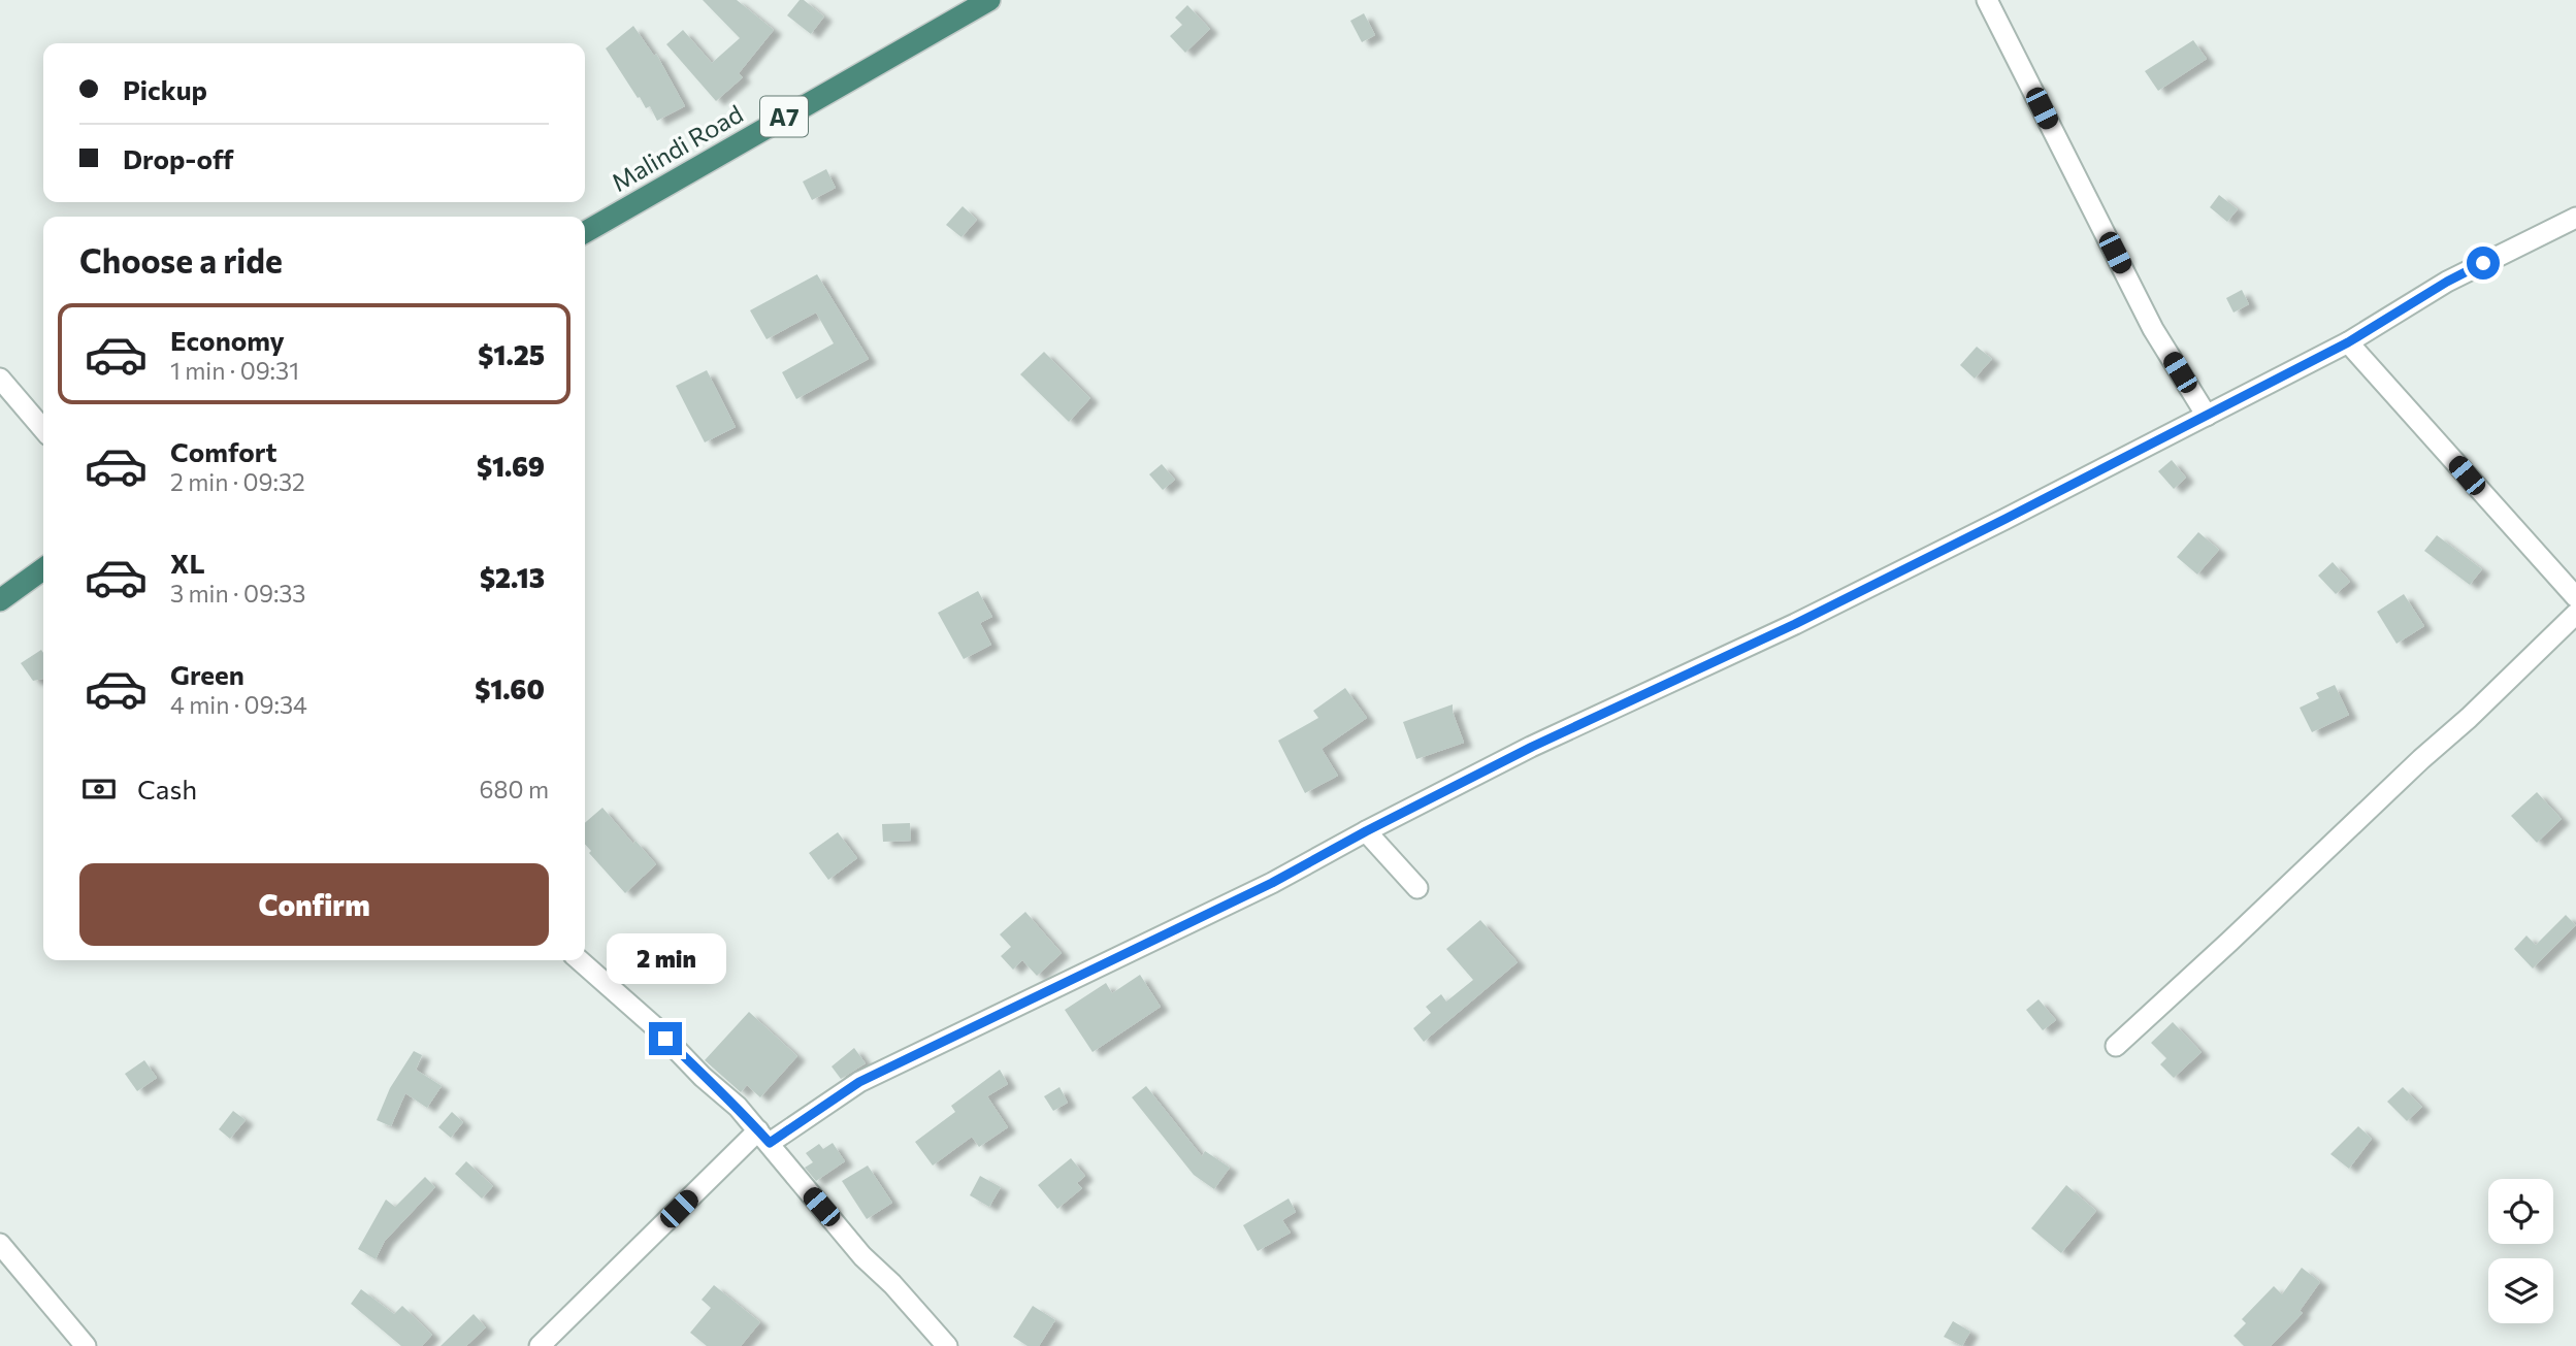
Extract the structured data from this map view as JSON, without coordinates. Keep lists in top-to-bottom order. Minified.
{"streets":{"highway":["A7","Malindi Road"]},"page":{"banner":["Pickup","Drop-off"],"heading":"Choose a ride","list":[{"name":"Economy","note":"1 min · 09:31","value":"$1.25"},{"name":"Comfort","note":"2 min · 09:32","value":"$1.69"},{"name":"XL","note":"3 min · 09:33","value":"$2.13"},{"name":"Green","note":"4 min · 09:34","value":"$1.60"}],"pay":["Cash","680 m"],"buttons":"Confirm","bubble":"2 min"}}
